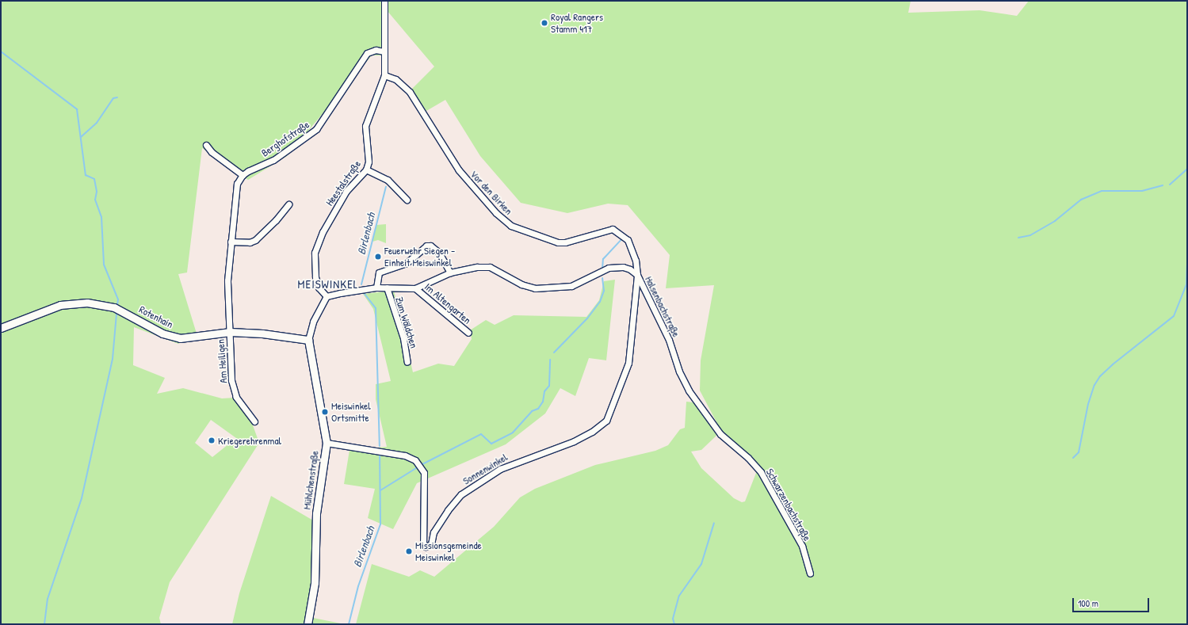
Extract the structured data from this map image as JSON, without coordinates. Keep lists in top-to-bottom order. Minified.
{"streets":{"street":["Berghofstraße","Heestalstraße","Vor den Birken","Im Altengarten","Halsenbachstraße","Rotenhain","Zum Wäldchen","Am Heiligen","Sonnenwinkel","Mühlchenstraße","Schwarzenbachstraße"]},"crossings":[["Berghofstraße","Heestalstraße"],["Heestalstraße","Vor den Birken"],["Heestalstraße","Halsenbachstraße"],["Vor den Birken","Halsenbachstraße"],["Vor den Birken","Sonnenwinkel"],["Im Altengarten","Halsenbachstraße"],["Halsenbachstraße","Zum Wäldchen"],["Halsenbachstraße","Sonnenwinkel"],["Halsenbachstraße","Schwarzenbachstraße"],["Rotenhain","Am Heiligen"],["Rotenhain","Mühlchenstraße"],["Sonnenwinkel","Mühlchenstraße"]],"districts":["MEISWINKEL"],"water":["Birlenbach"],"places":["Royal Rangers Stamm 417","Feuerwehr Siegen - Einheit Meiswinkel","Meiswinkel Ortsmitte","Kriegerehrenmal","Missionsgemeinde Meiswinkel"],"scale_bar":"100 m"}
